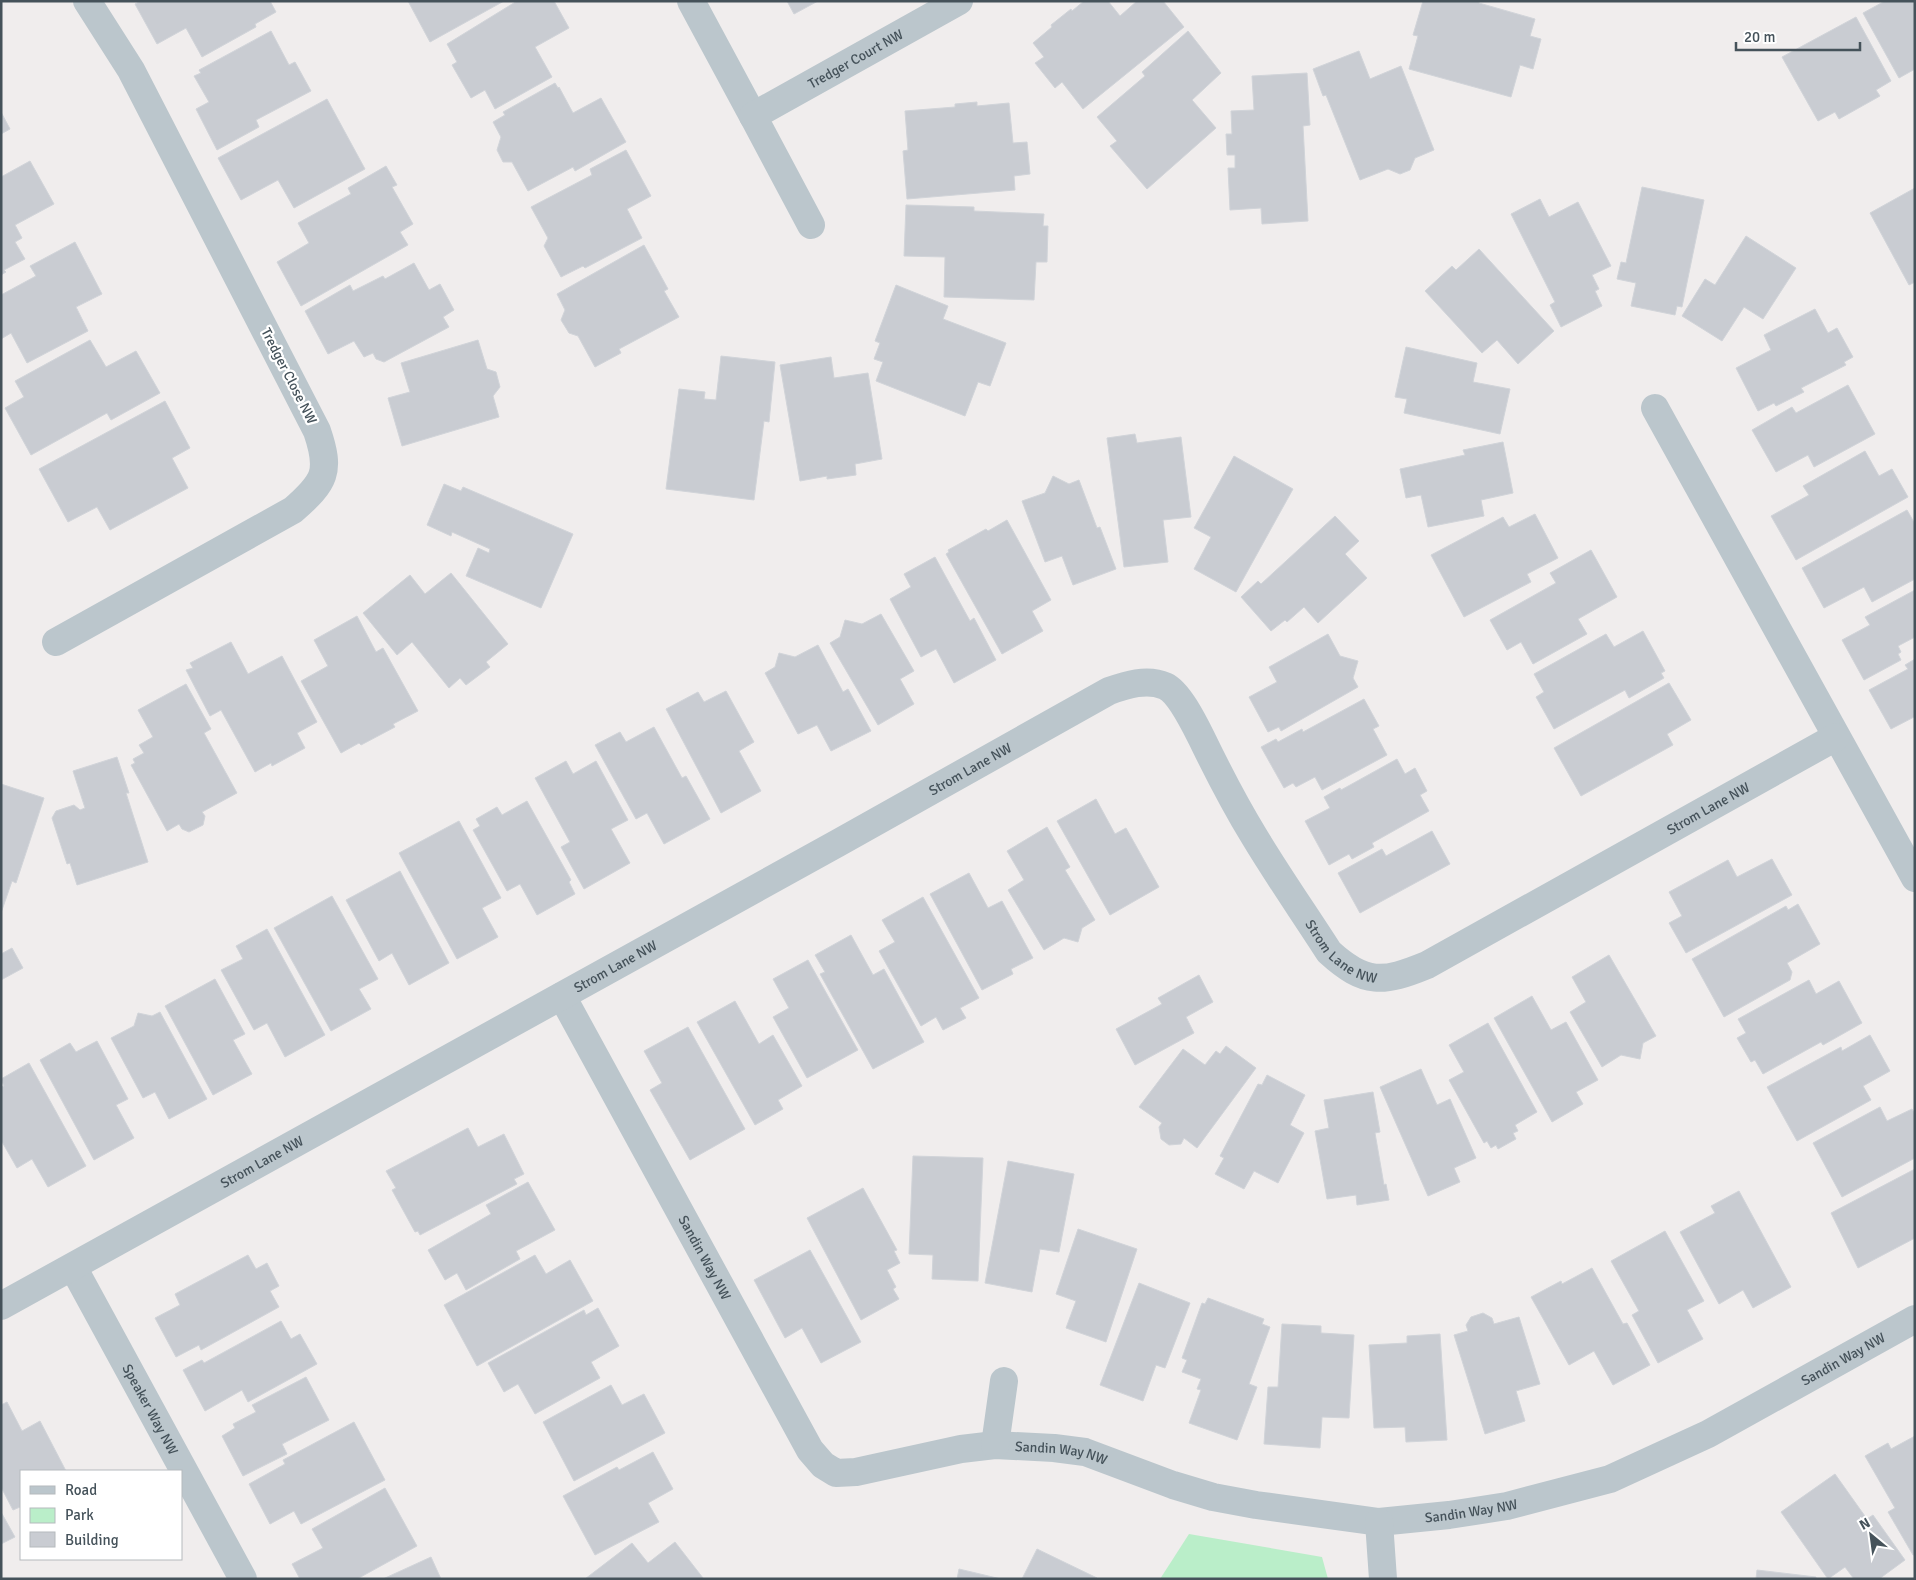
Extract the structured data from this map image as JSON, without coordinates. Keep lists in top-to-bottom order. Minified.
{"streets":{"street":["Tredger Court NW","Tredger Close NW","Strom Lane NW","Sandin Way NW","Speaker Way NW"]},"crossings":[["Strom Lane NW","Sandin Way NW"],["Strom Lane NW","Speaker Way NW"]],"legend":["Road","Park","Building"],"scale_bar":"20 m","north":"top left"}
